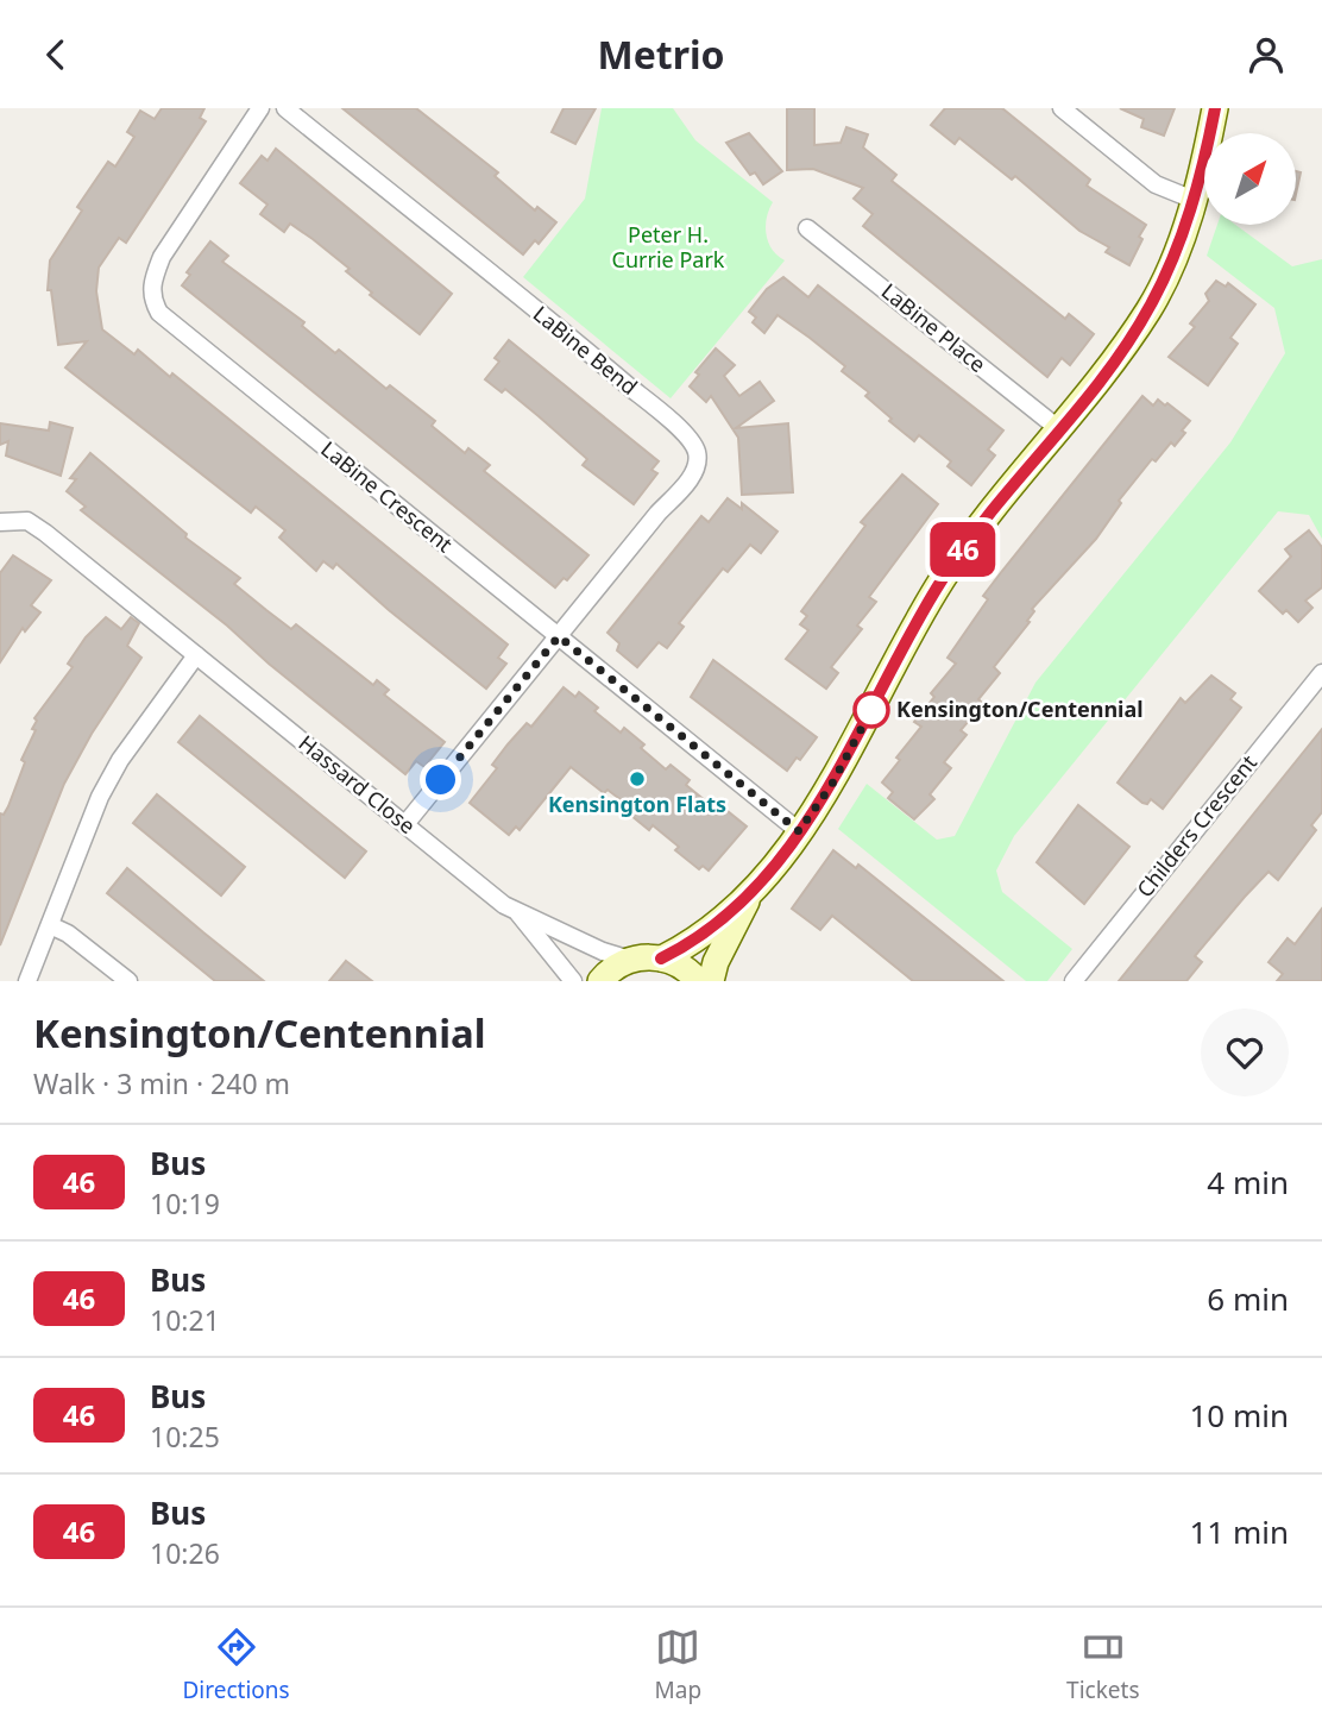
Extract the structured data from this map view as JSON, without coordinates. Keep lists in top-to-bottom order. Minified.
{"streets":{"street":["LaBine Place","LaBine Bend","LaBine Crescent","Hassard Close","Childers Crescent"]},"crossings":[["LaBine Bend","LaBine Crescent"]],"parks":["Peter H. Currie Park"],"places":["Kensington/Centennial","Kensington Flats"],"lines":["bus line 46"],"north":"top right","page":{"header":"Metrio","on_map":"46","heading":["Kensington/Centennial","Walk · 3 min · 240 m"],"list":[{"mark":"46","name":"Bus","note":"10:19","value":"4 min"},{"mark":"46","name":"Bus","note":"10:21","value":"6 min"},{"mark":"46","name":"Bus","note":"10:25","value":"10 min"},{"mark":"46","name":"Bus","note":"10:26","value":"11 min"}],"tabs":["Directions","Map","Tickets"]}}
